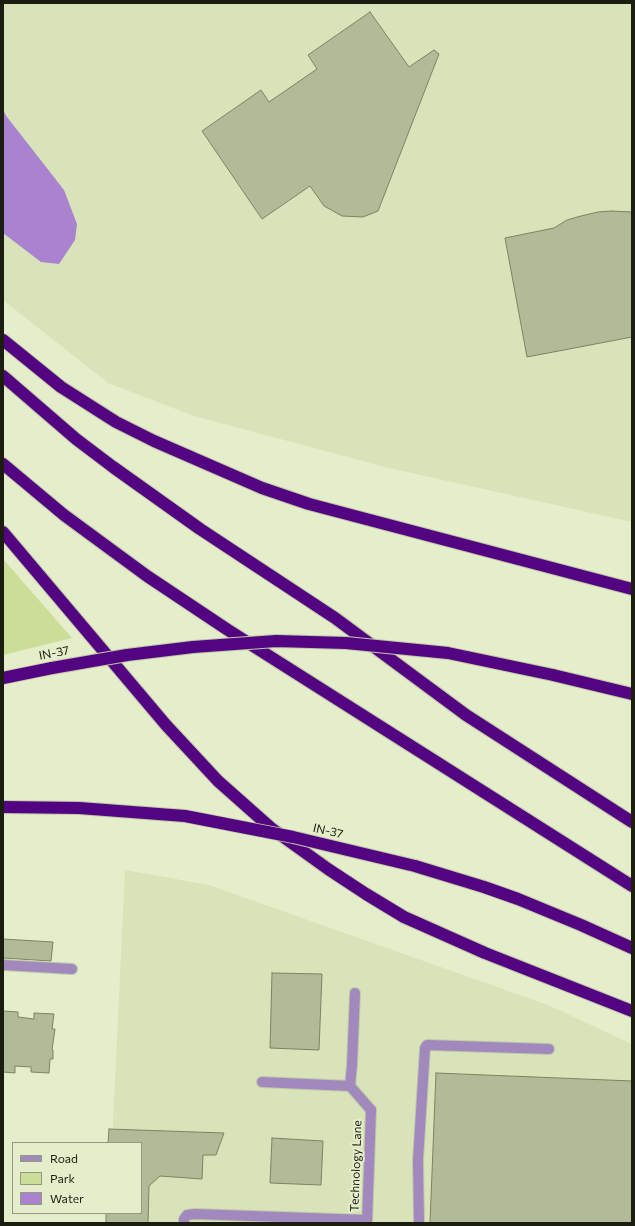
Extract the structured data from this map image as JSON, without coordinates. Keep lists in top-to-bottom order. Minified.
{"streets":{"highway":["IN-37"],"street":["Technology Lane"]},"legend":["Road","Park","Water"]}
